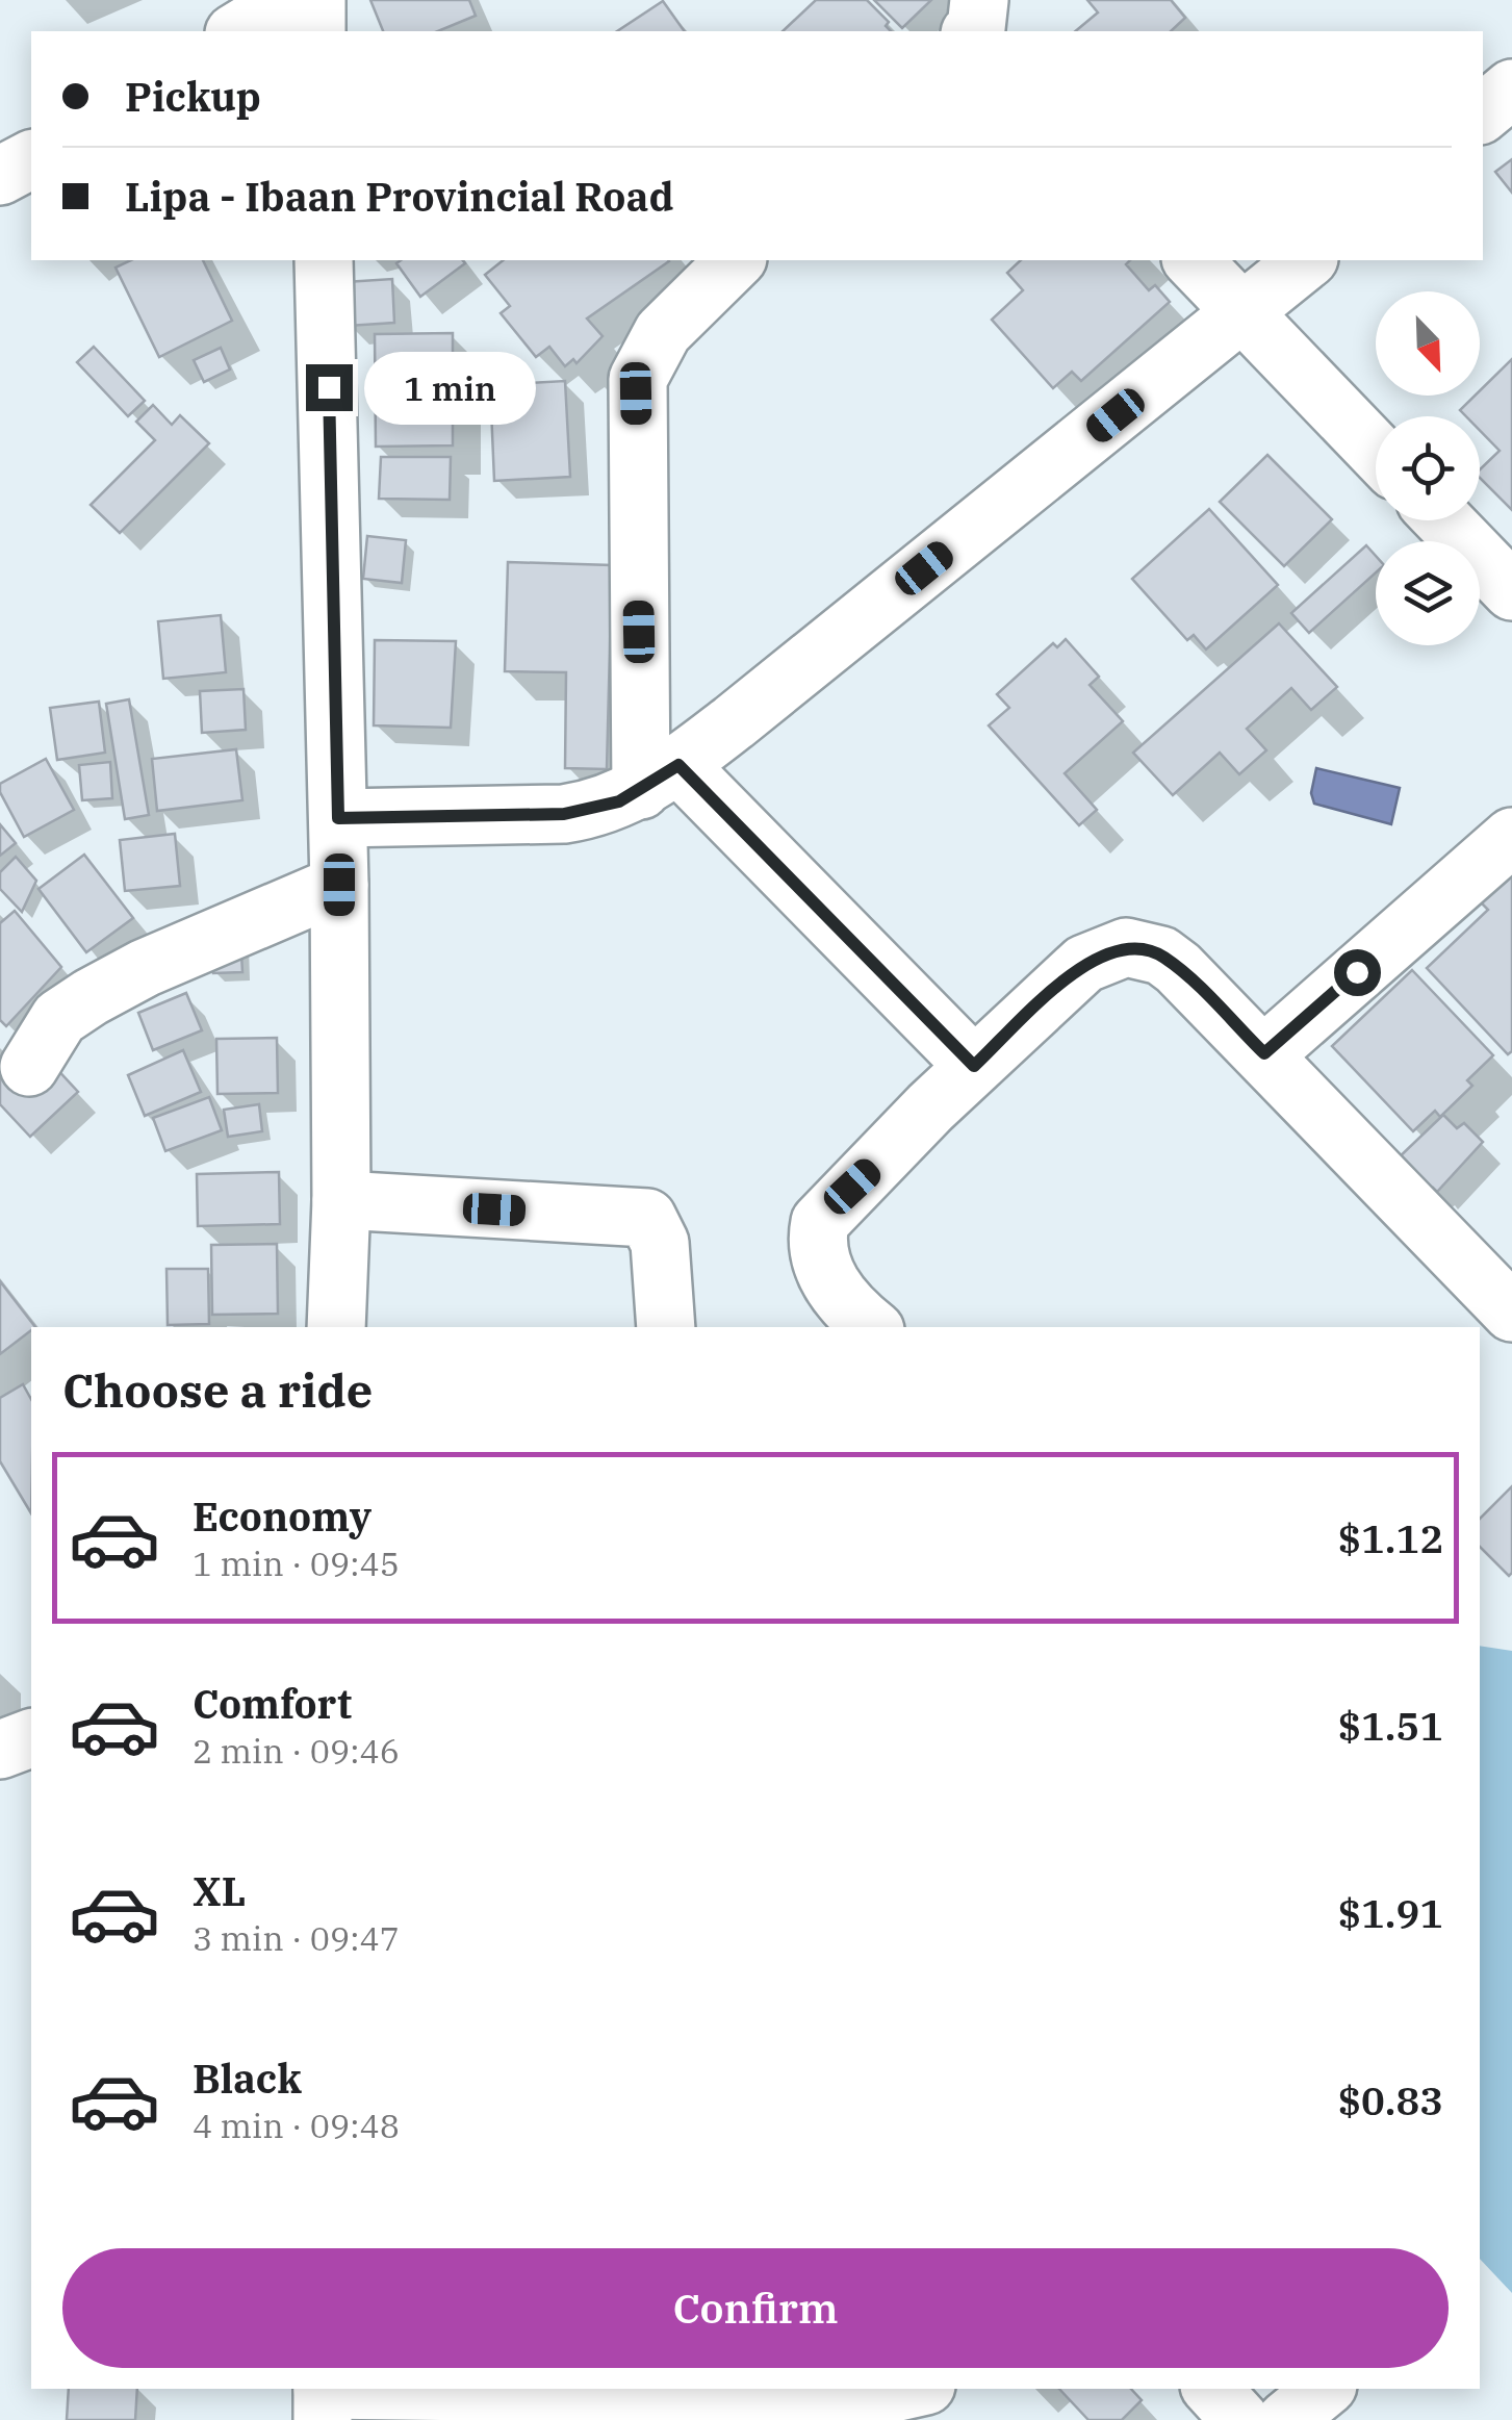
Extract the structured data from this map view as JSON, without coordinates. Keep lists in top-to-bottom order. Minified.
{"north":"bottom right","page":{"banner":["Pickup","Lipa - Ibaan Provincial Road"],"bubble":"1 min","heading":"Choose a ride","list":[{"name":"Economy","note":"1 min · 09:45","value":"$1.12"},{"name":"Comfort","note":"2 min · 09:46","value":"$1.51"},{"name":"XL","note":"3 min · 09:47","value":"$1.91"},{"name":"Black","note":"4 min · 09:48","value":"$0.83"}],"buttons":"Confirm"}}
